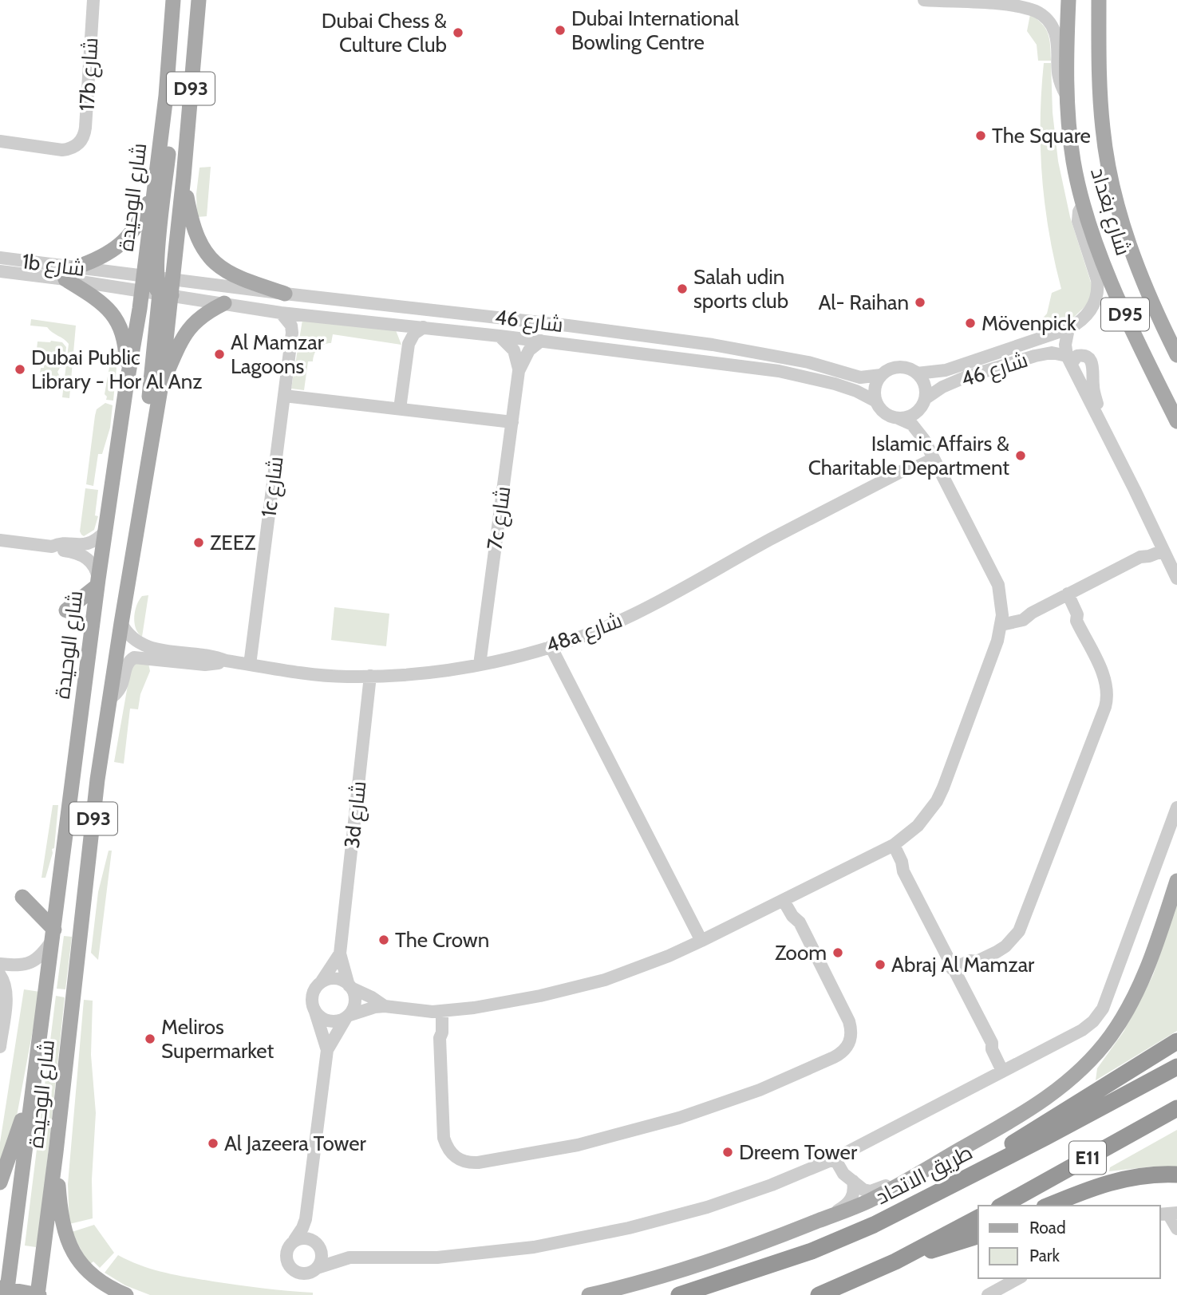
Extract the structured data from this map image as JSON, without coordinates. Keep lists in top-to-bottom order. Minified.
{"streets":{"highway":["E11","طريق الاتحاد"],"main road":["D93","شارع الوحيدة","شارع بغداد","D95"],"street":["17b شارع","1b شارع","شارع 46","1c شارع","7c شارع","48a شارع","3d شارع"]},"crossings":[["شارع الوحيدة","1b شارع"],["شارع الوحيدة","شارع 46"],["شارع الوحيدة","48a شارع"],["شارع بغداد","شارع 46"],["1b شارع","شارع 46"],["شارع 46","1c شارع"],["شارع 46","7c شارع"],["1c شارع","48a شارع"],["7c شارع","48a شارع"],["48a شارع","3d شارع"]],"places":["Dubai International Bowling Centre","Dubai Chess & Culture Club","The Square","Salah udin sports club","Al- Raihan","Mövenpick","Al Mamzar Lagoons","Dubai Public Library - Hor Al Anz","Islamic Affairs & Charitable Department","ZEEZ","The Crown","Zoom","Abraj Al Mamzar","Meliros Supermarket","Al Jazeera Tower","Dreem Tower"],"legend":["Road","Park"]}
